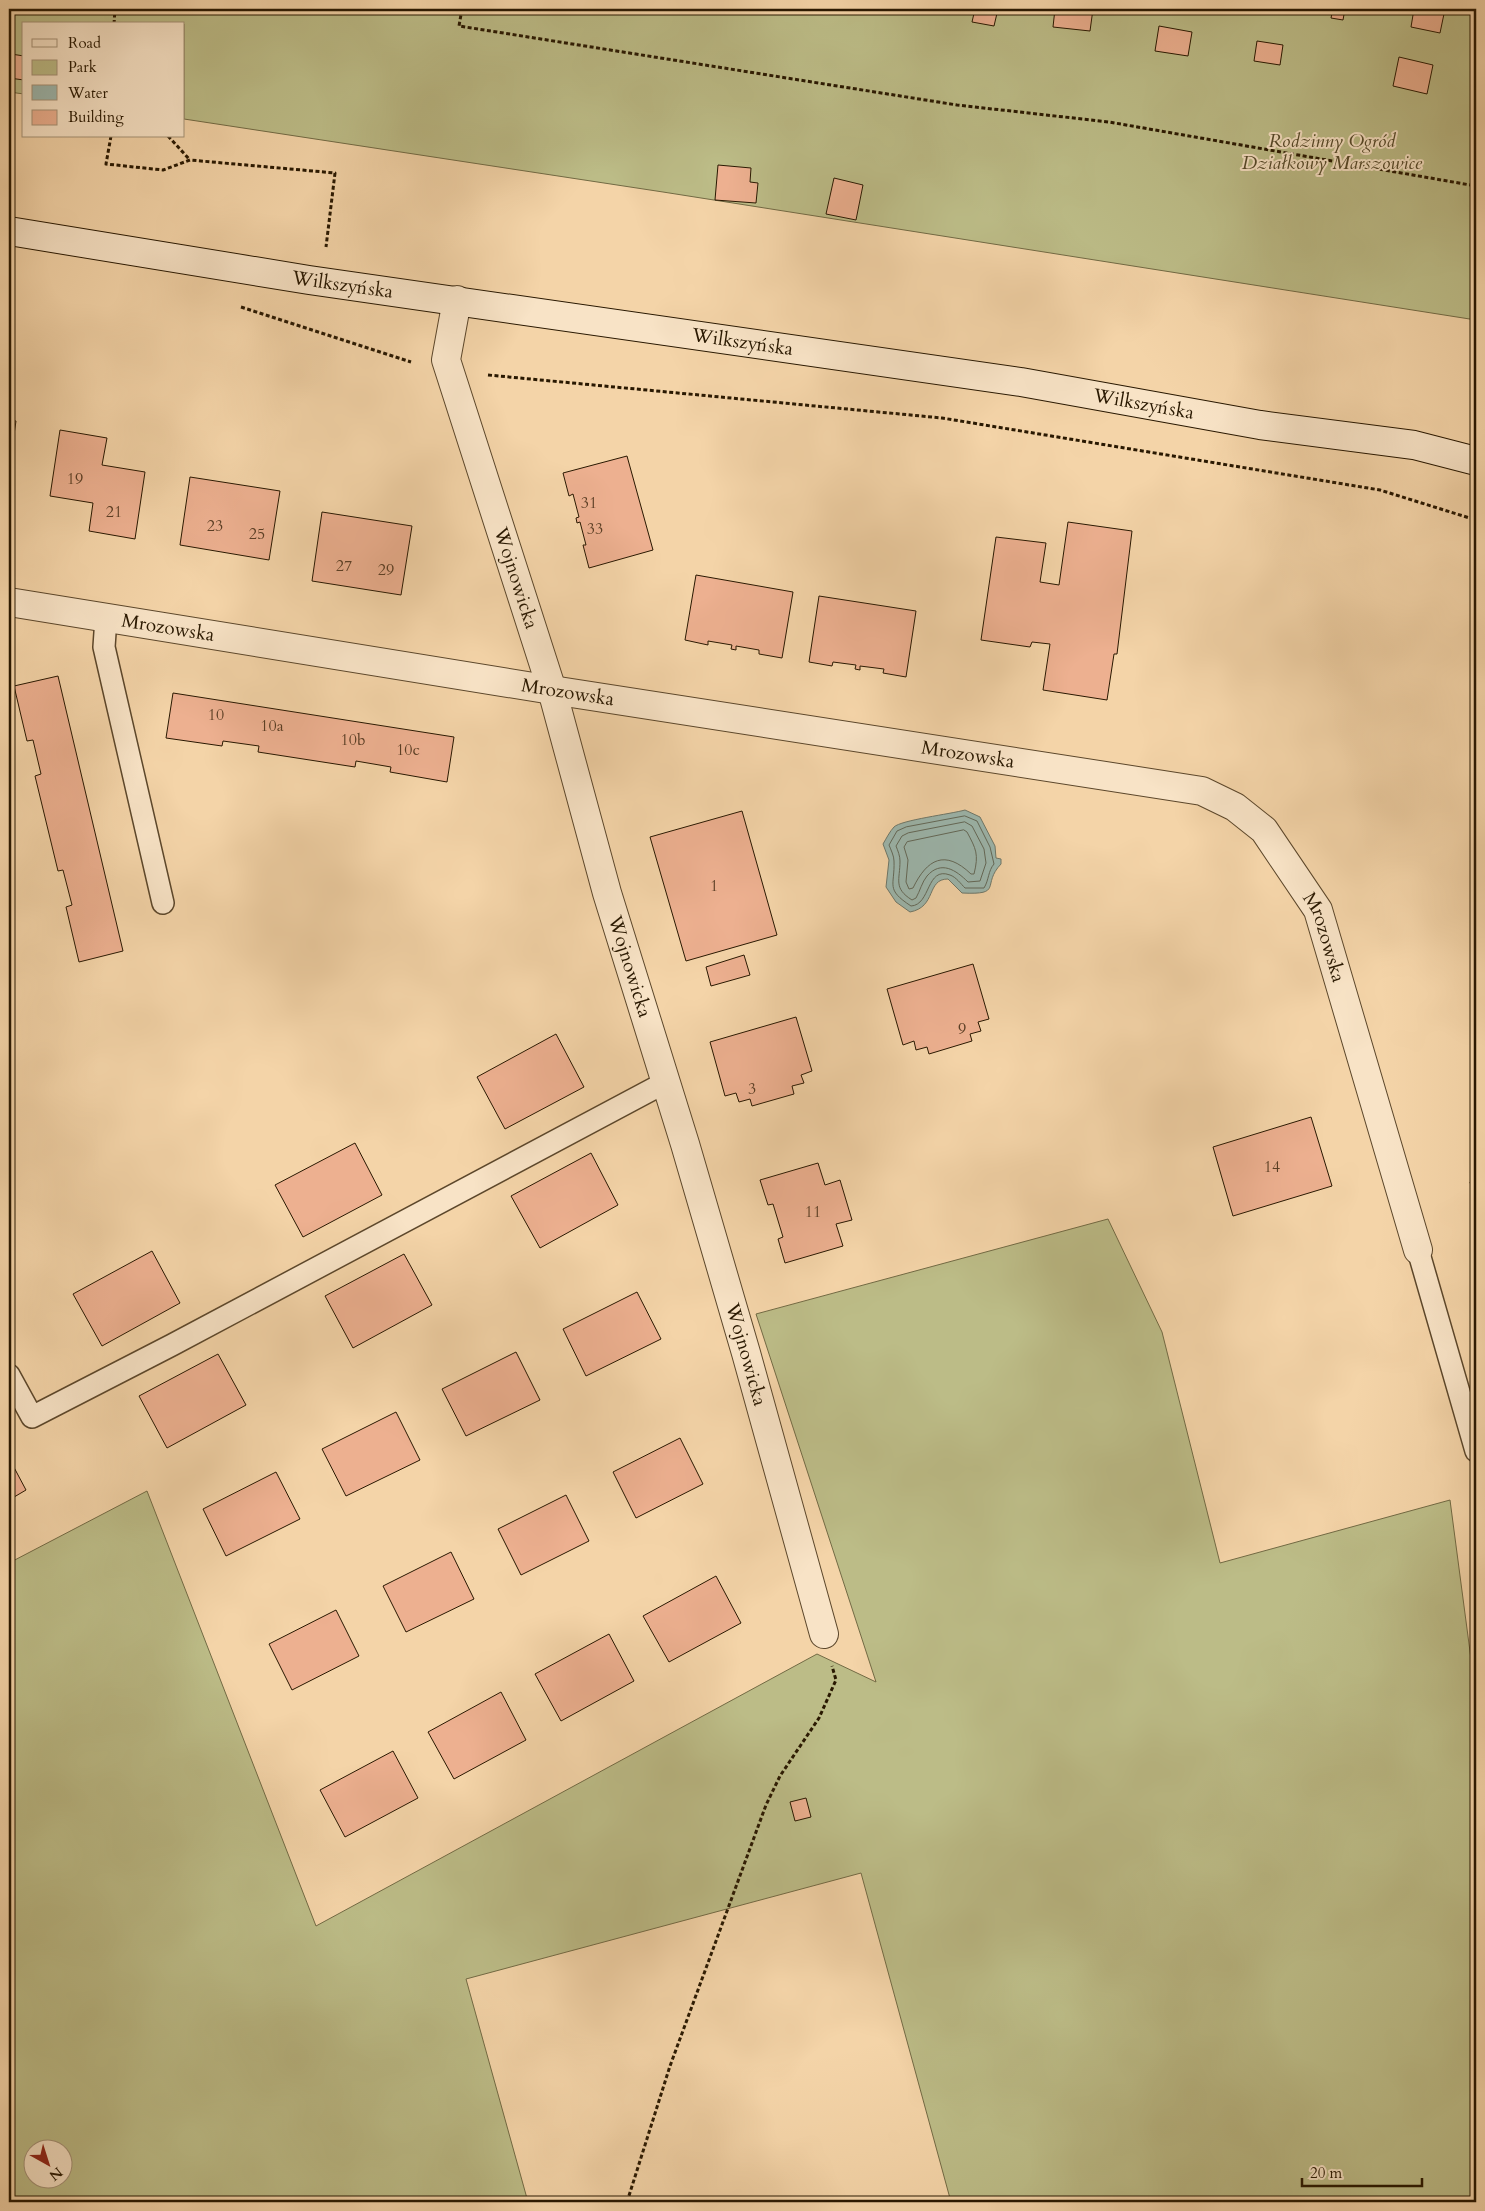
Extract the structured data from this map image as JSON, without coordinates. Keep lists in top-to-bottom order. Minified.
{"streets":{"street":["Wilkszyńska","Wojnowicka","Mrozowska"]},"crossings":[["Wilkszyńska","Wojnowicka"],["Wojnowicka","Mrozowska"]],"parks":["Rodzinny Ogród Działkowy Marszowice"],"house_numbers":["19","31","21","23","33","25","27","29","10","10a","10b","10c","1","9","3","14","11"],"legend":["Road","Park","Water","Building"],"scale_bar":"20 m","north":"bottom right"}
